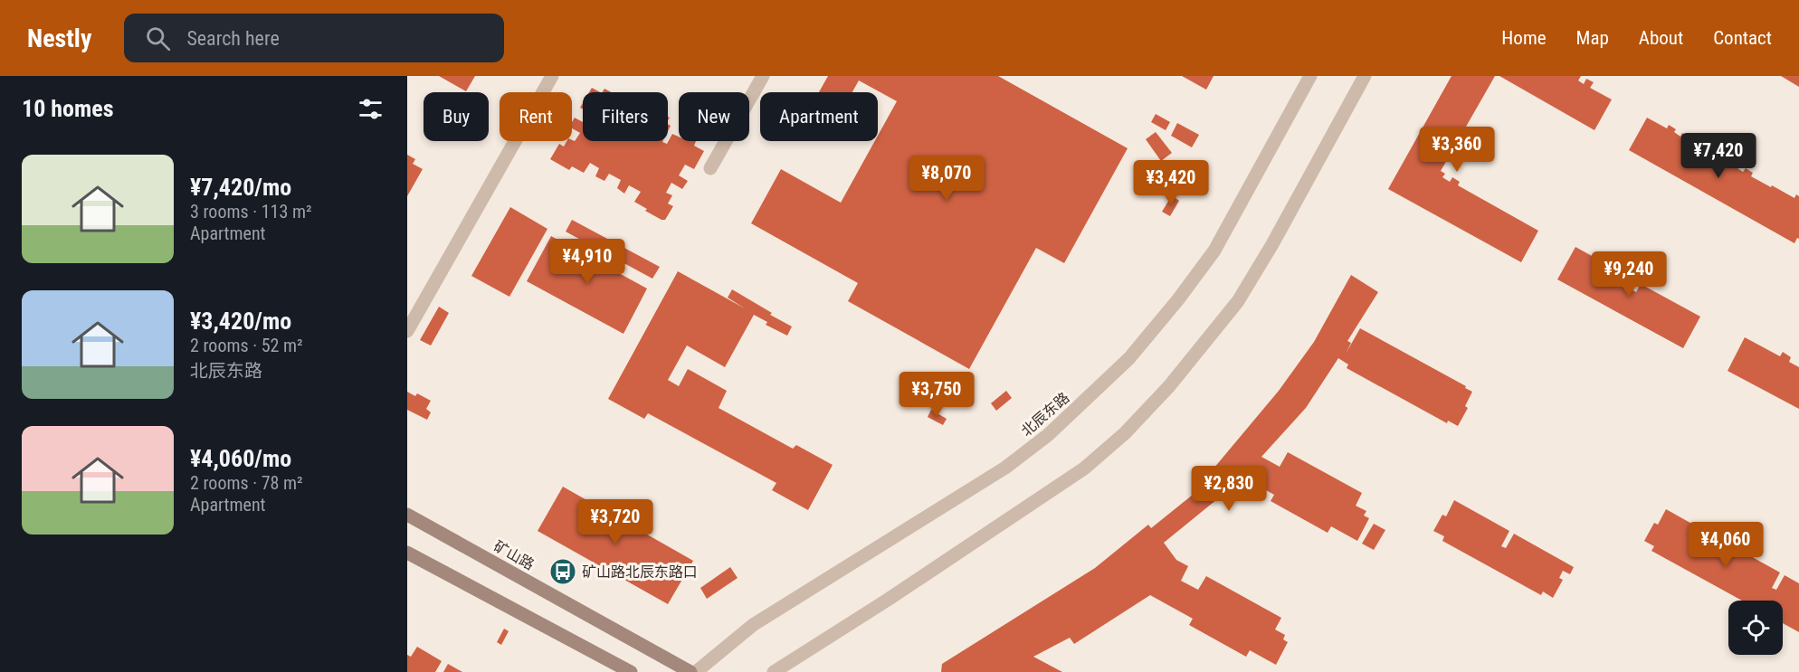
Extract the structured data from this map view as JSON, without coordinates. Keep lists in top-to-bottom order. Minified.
{"streets":{"main road":["矿山路"],"street":["北辰东路"]},"places":{"bus stop":["矿山路北辰东路口"]},"page":{"header":"Nestly","search":"Search here","nav":["Home","Map","About","Contact"],"heading":"10 homes","chip":["Buy","Rent","Filters","New","Apartment"],"price":["¥3,360","¥7,420","¥8,070","¥3,420","¥4,910","¥9,240","¥3,750","¥2,830","¥3,720","¥4,060"],"list":[{"name":"¥7,420/mo","note":"3 rooms · 113 m² · Apartment"},{"name":"¥3,420/mo","note":"2 rooms · 52 m² · 北辰东路"},{"name":"¥4,060/mo","note":"2 rooms · 78 m² · Apartment"}]}}
